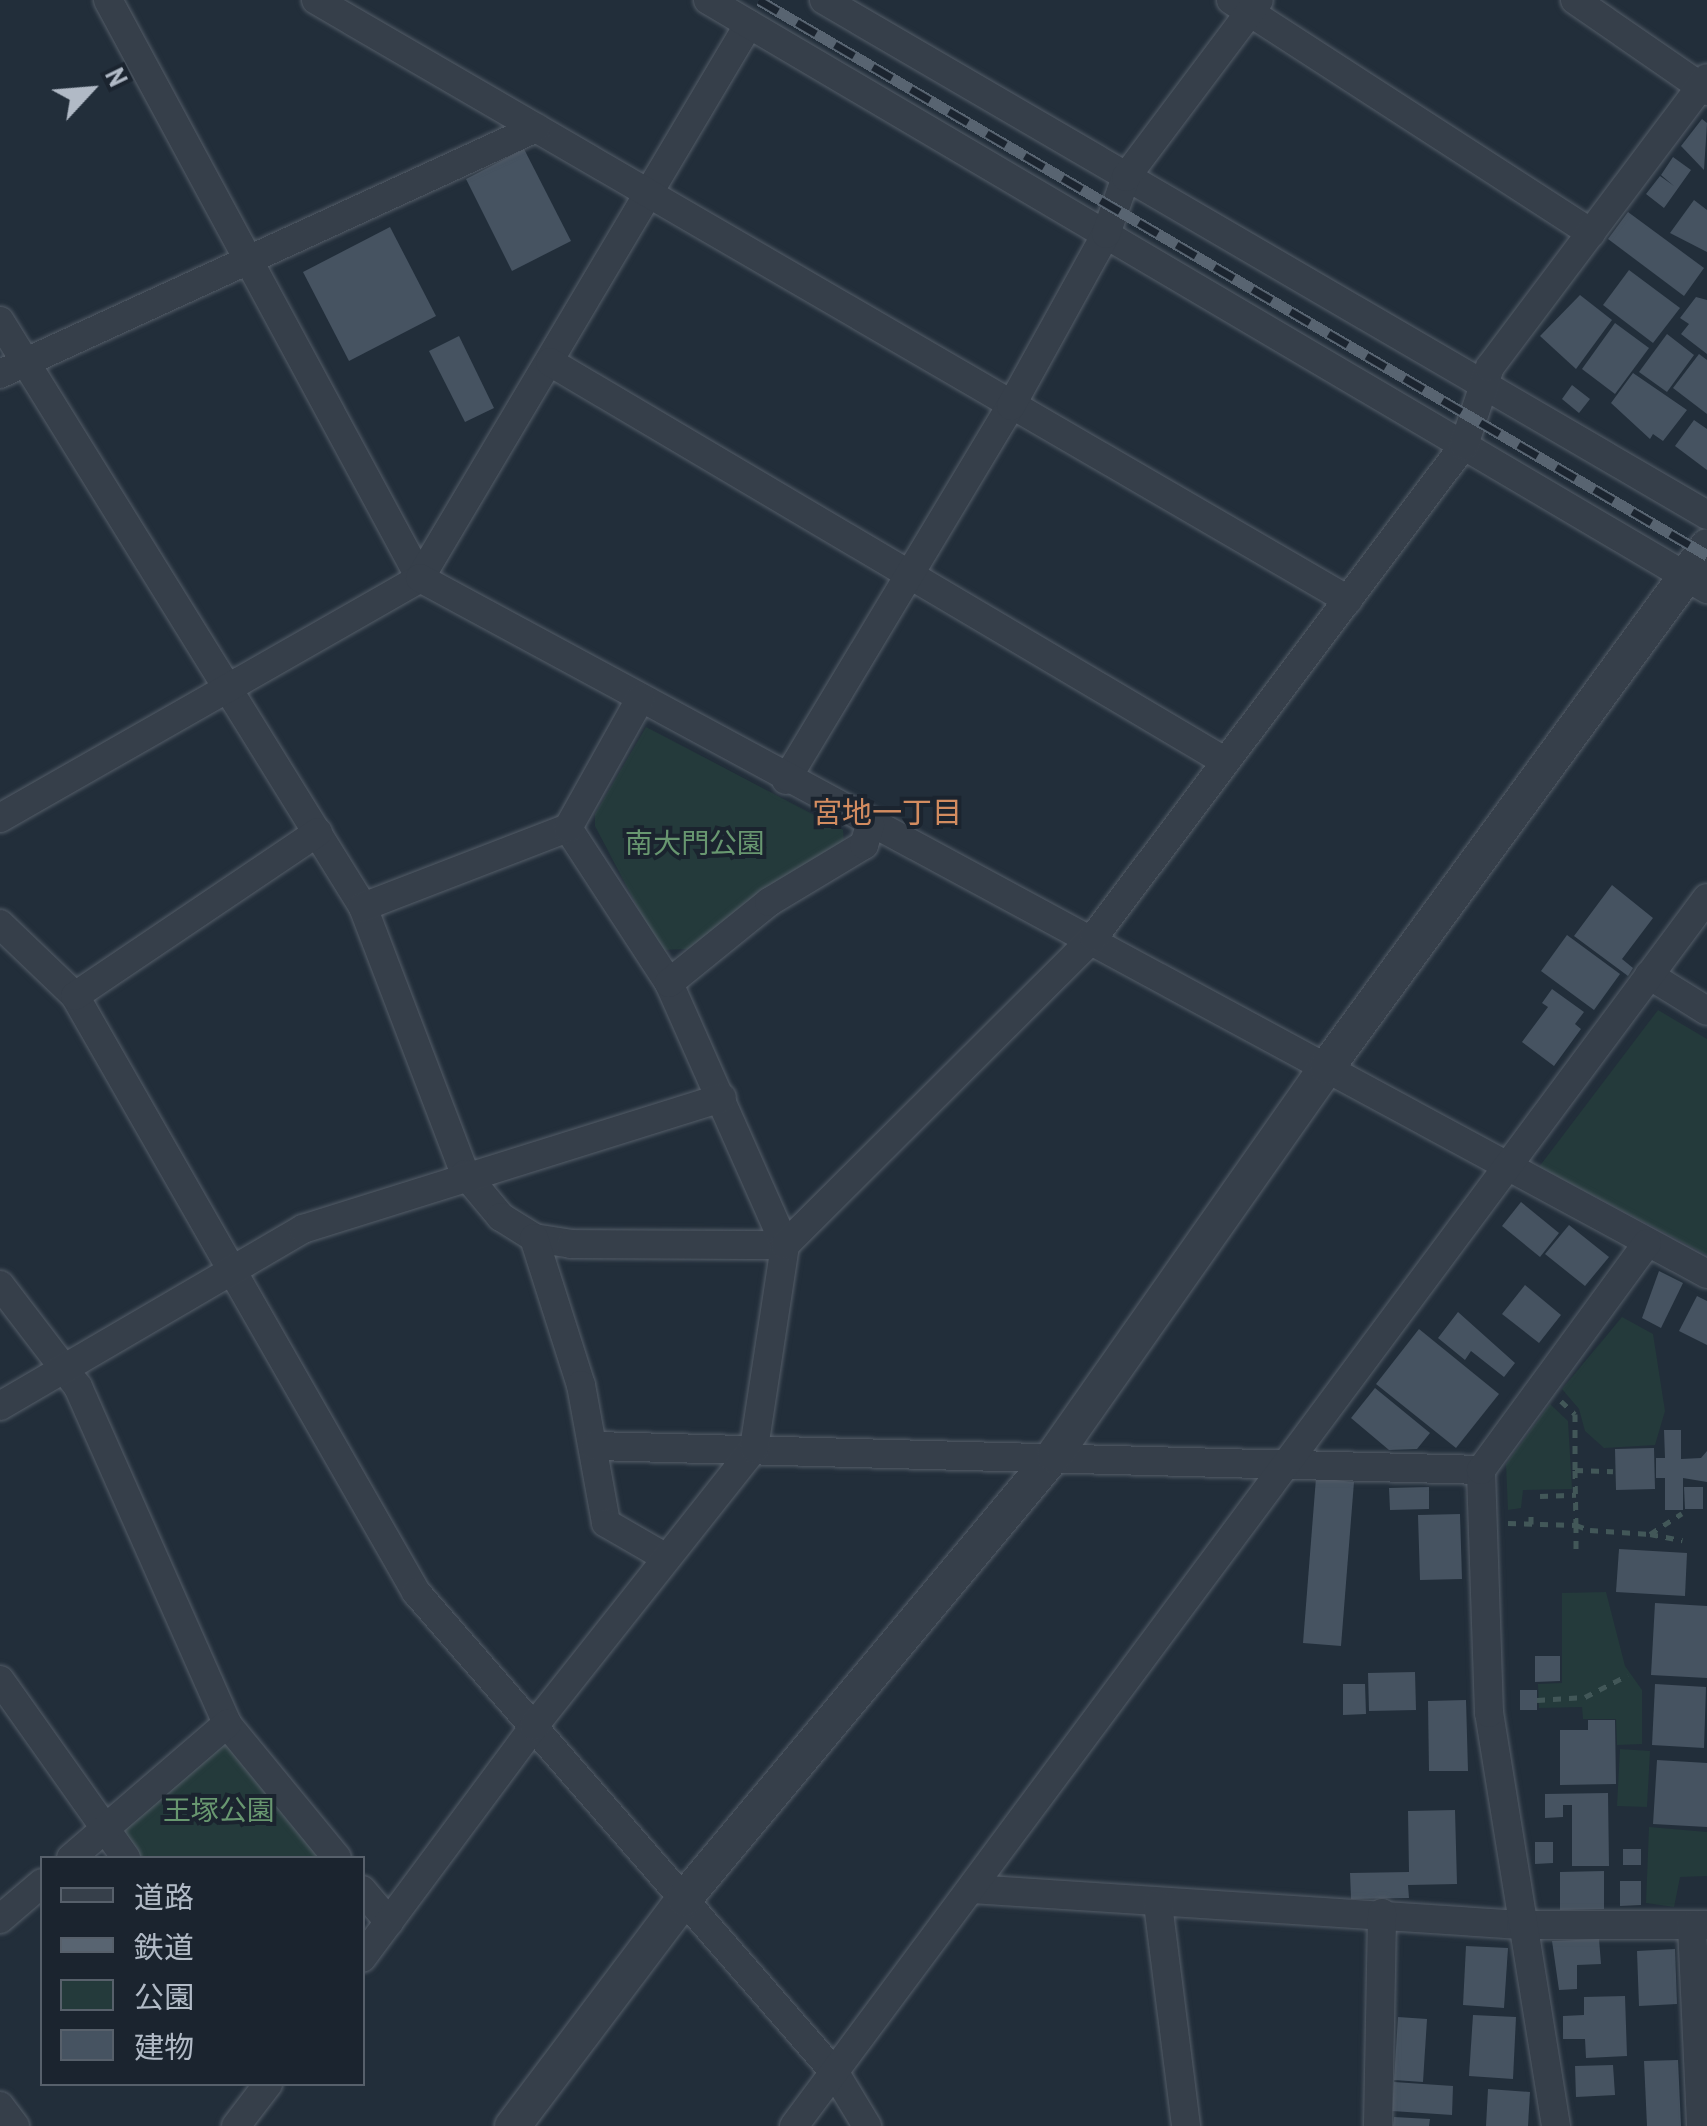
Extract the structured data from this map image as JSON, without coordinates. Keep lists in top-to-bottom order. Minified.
{"districts":["宮地一丁目"],"parks":["南大門公園","王塚公園"],"legend":["道路","鉄道","公園","建物"],"north":"top right"}
